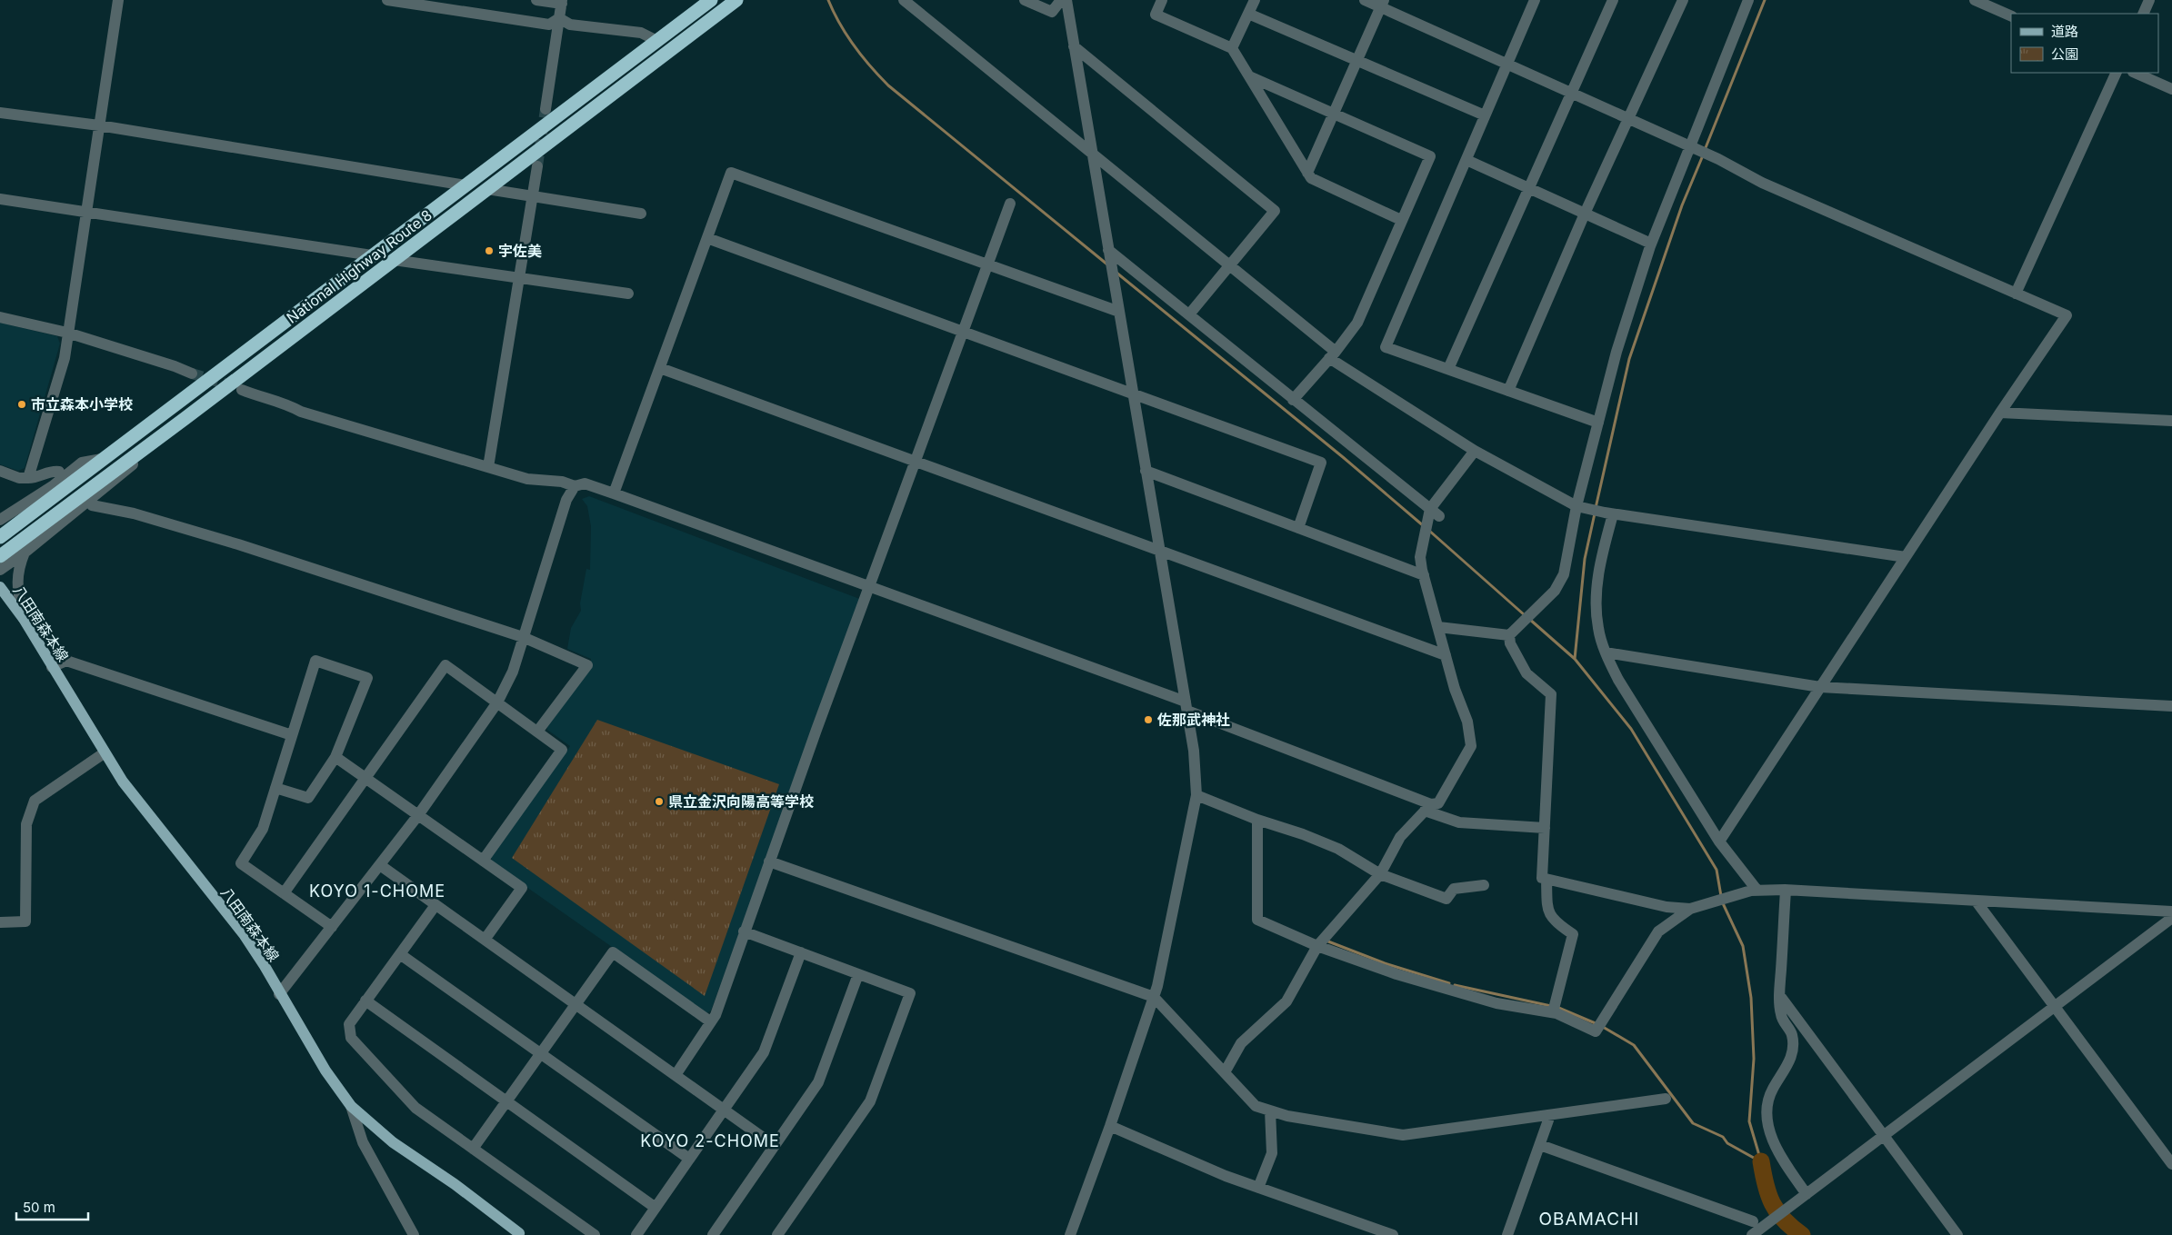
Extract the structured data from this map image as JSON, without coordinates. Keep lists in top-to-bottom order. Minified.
{"streets":{"highway":["National Highway Route 8"],"main road":["八田南森本線"]},"districts":["KOYO 1-CHOME","KOYO 2-CHOME","OBAMACHI"],"places":["宇佐美","市立森本小学校","佐那武神社","県立金沢向陽高等学校"],"legend":["道路","公園"],"scale_bar":"50 m"}
